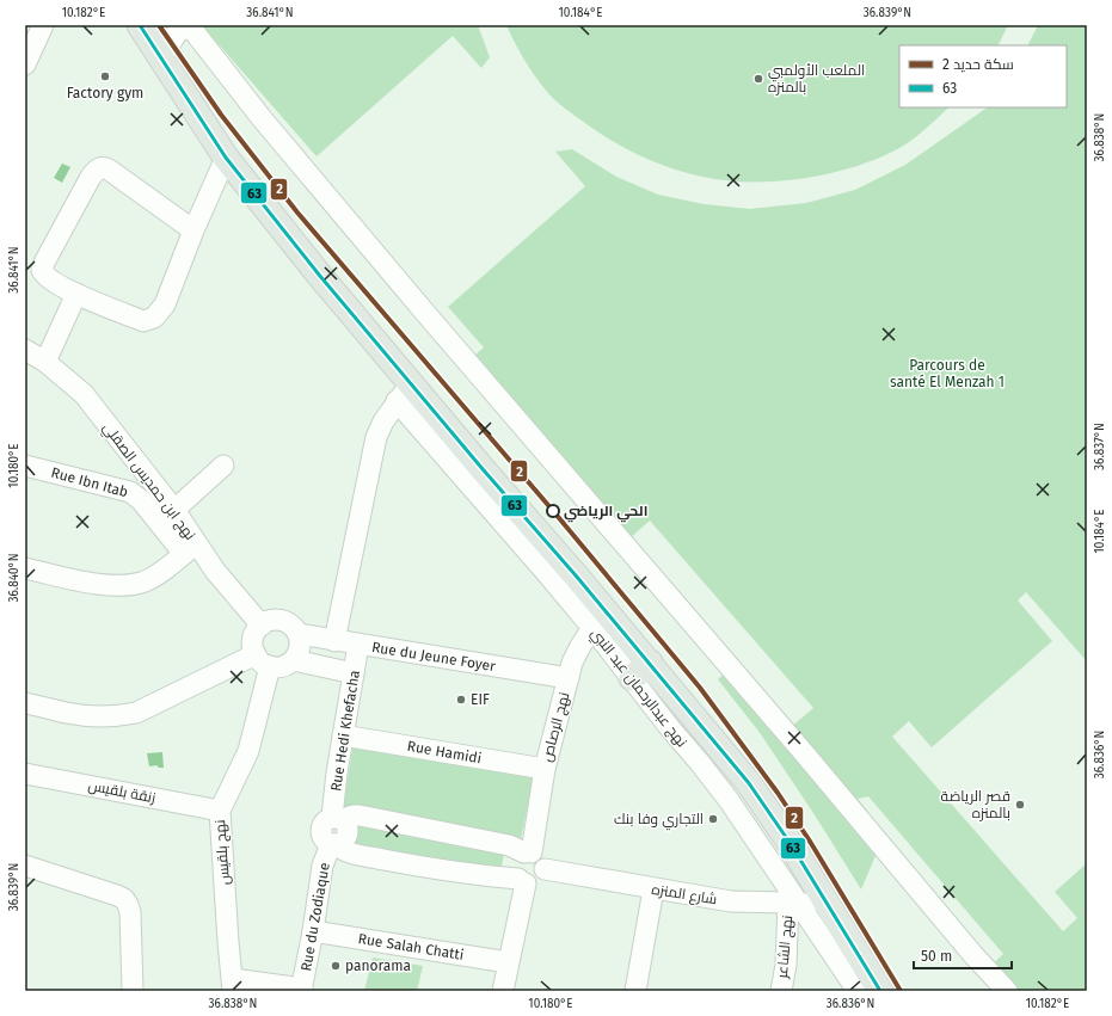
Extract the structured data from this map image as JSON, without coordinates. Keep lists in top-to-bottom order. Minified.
{"streets":{"street":["نهج ابن حمديس الصقلي","Rue Ibn Itab","Rue du Jeune Foyer","نهج عبدالرحمان عبد النبي","نهج الرصاص","Rue Hedi Khefacha","Rue Hamidi","زنقة بلقيس","نهج بلقيس","شارع المنزه","Rue du Zodiaque","Rue Salah Chatti","نهج الشاعر"]},"crossings":[["نهج ابن حمديس الصقلي","Rue Ibn Itab"],["نهج ابن حمديس الصقلي","Rue du Jeune Foyer"],["نهج ابن حمديس الصقلي","نهج بلقيس"],["Rue du Jeune Foyer","نهج الرصاص"],["Rue du Jeune Foyer","Rue Hedi Khefacha"],["Rue du Jeune Foyer","نهج بلقيس"],["نهج عبدالرحمان عبد النبي","نهج الرصاص"],["نهج عبدالرحمان عبد النبي","شارع المنزه"],["نهج عبدالرحمان عبد النبي","نهج الشاعر"],["نهج الرصاص","Rue Hamidi"],["نهج الرصاص","شارع المنزه"],["نهج الرصاص","Rue Salah Chatti"],["Rue Hedi Khefacha","Rue Hamidi"],["Rue Hedi Khefacha","Rue du Zodiaque"],["زنقة بلقيس","نهج بلقيس"],["شارع المنزه","نهج الشاعر"],["Rue du Zodiaque","Rue Salah Chatti"]],"parks":["Parcours de santé El Menzah 1"],"places":["Factory gym","الملعب الأولمبي بالمنزه","الحي الرياضي","EIF","قصر الرياضة بالمنزه","التجاري وفا بنك","panorama"],"lines":["rail line 2","transit line 63"],"legend":["سكة حديد 2","63"],"scale_bar":"50 m","coordinates":["10.182°E","36.841°N","10.184°E","36.839°N","36.838°N","36.837°N","10.180°E","36.840°N","36.836°N"]}
